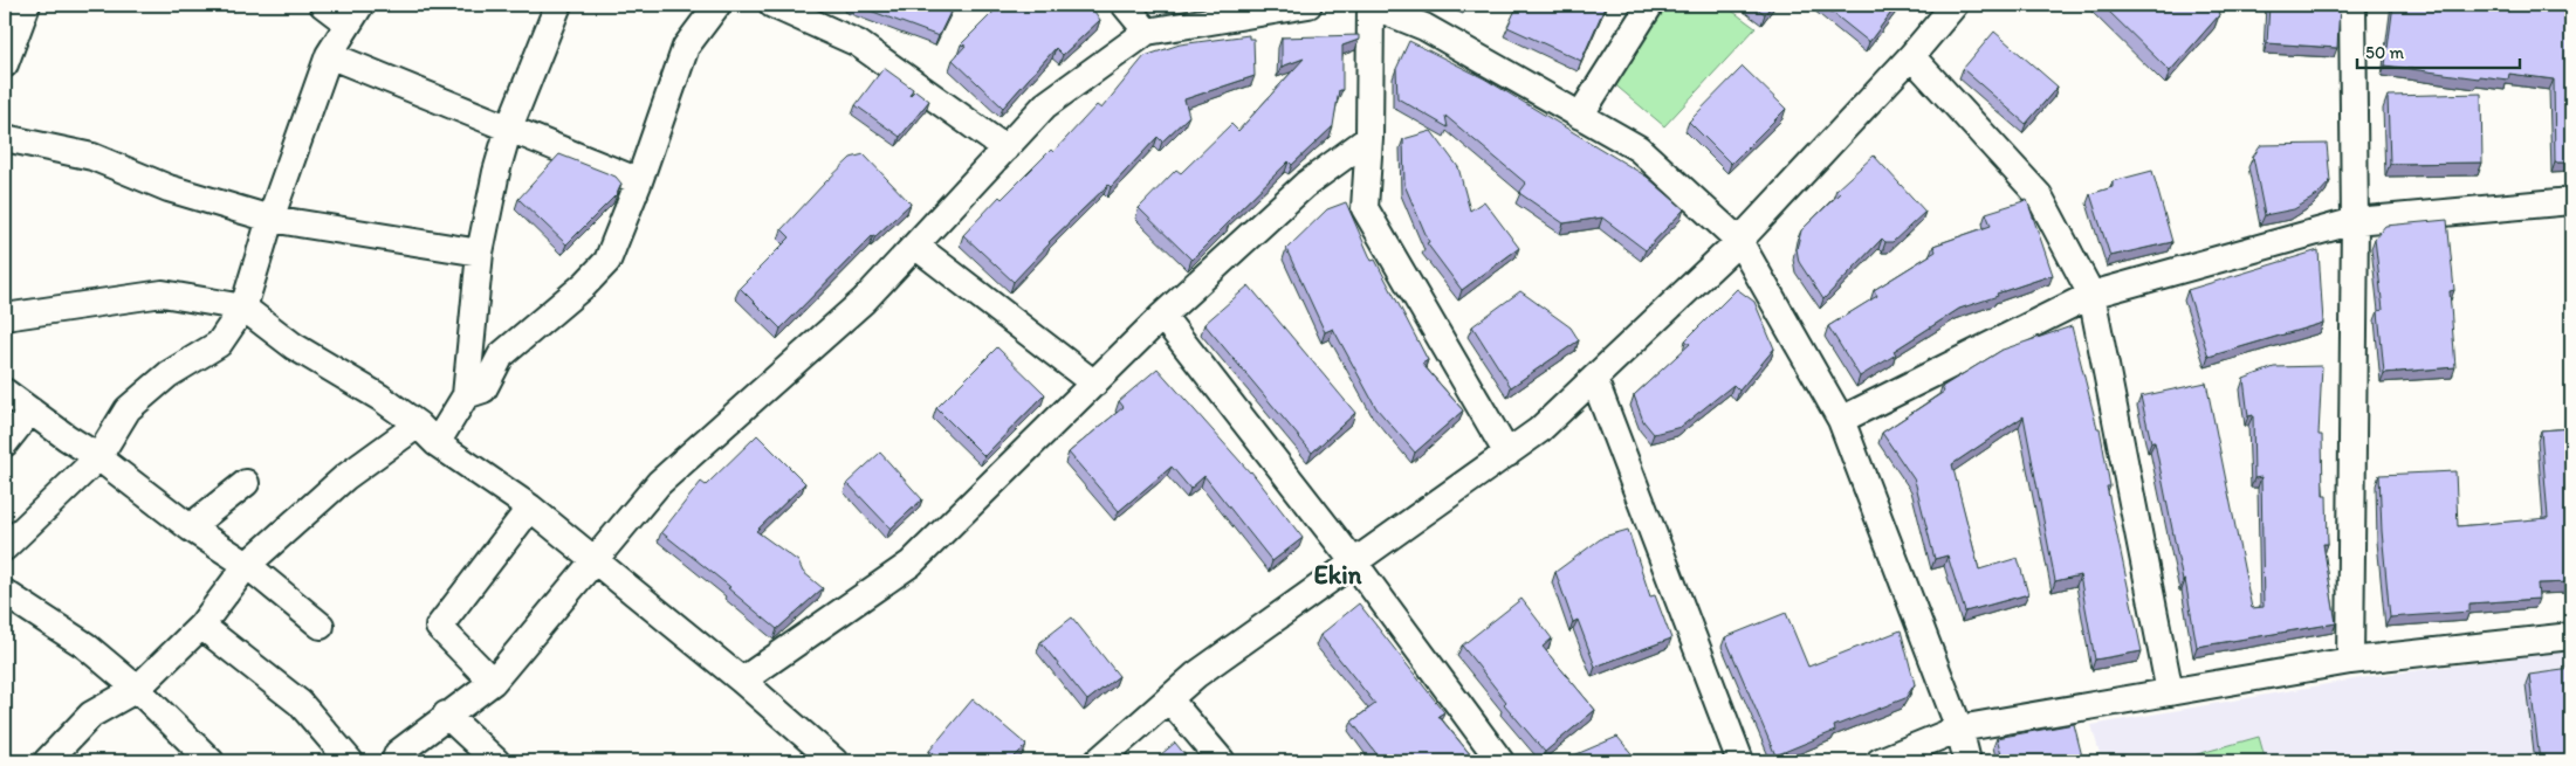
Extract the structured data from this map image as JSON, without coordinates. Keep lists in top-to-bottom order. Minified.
{"districts":["Ekin"],"scale_bar":"50 m"}
